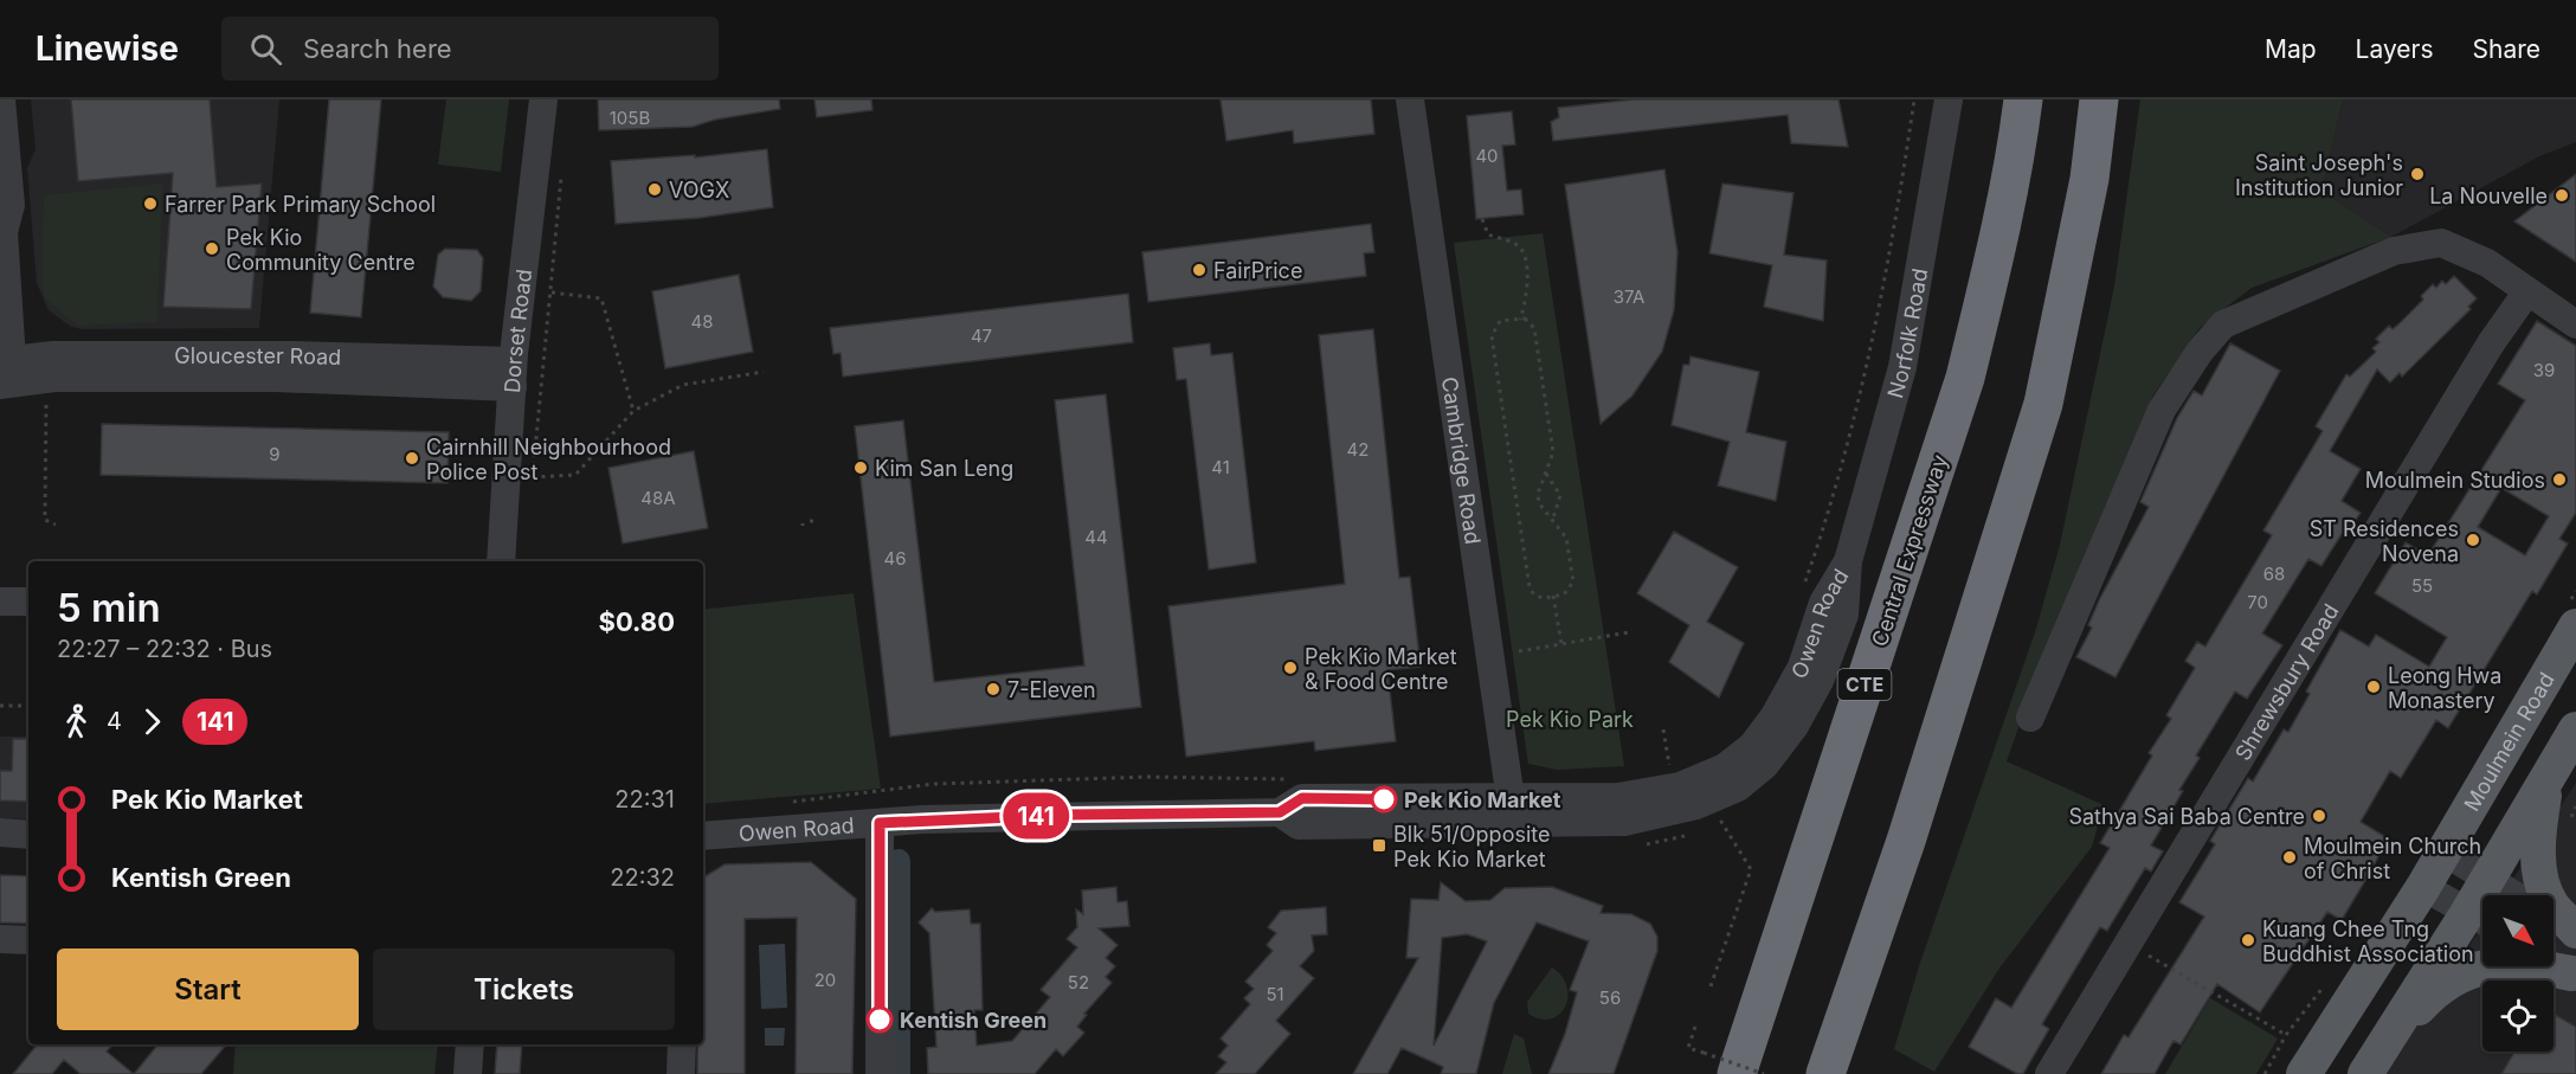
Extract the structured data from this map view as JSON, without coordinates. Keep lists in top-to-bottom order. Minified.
{"streets":{"highway":["Central Expressway","CTE"],"main road":["Moulmein Road"],"street":["Dorset Road","Norfolk Road","Gloucester Road","Cambridge Road","Owen Road","Shrewsbury Road"]},"crossings":[["Dorset Road","Gloucester Road"],["Norfolk Road","Owen Road"],["Cambridge Road","Owen Road"]],"parks":["Pek Kio Park"],"places":{"other":["Saint Joseph's Institution Junior","VOGX","La Nouvelle","Farrer Park Primary School","Pek Kio Community Centre","FairPrice","Cairnhill Neighbourhood Police Post","Kim San Leng","Moulmein Studios","ST Residences Novena","Pek Kio Market & Food Centre","Leong Hwa Monastery","7-Eleven","Pek Kio Market","Sathya Sai Baba Centre","Moulmein Church of Christ","Kuang Chee Tng Buddhist Association","Kentish Green"],"transit":["Blk 51/Opposite Pek Kio Market"]},"lines":["bus line 141"],"house_numbers":["105B","40","37A","48","47","39","42","9","41","48A","44","46","68","55","70","20","52","51","56"],"north":"bottom right","page":{"header":"Linewise","search":"Search here","nav":["Map","Layers","Share"],"on_map":"141","heading":["5 min","22:27 – 22:32 · Bus","$0.80"],"legs":["4","141"],"list":[{"name":"Pek Kio Market","value":"22:31"},{"name":"Kentish Green","value":"22:32"}],"buttons":["Start","Tickets"]}}
